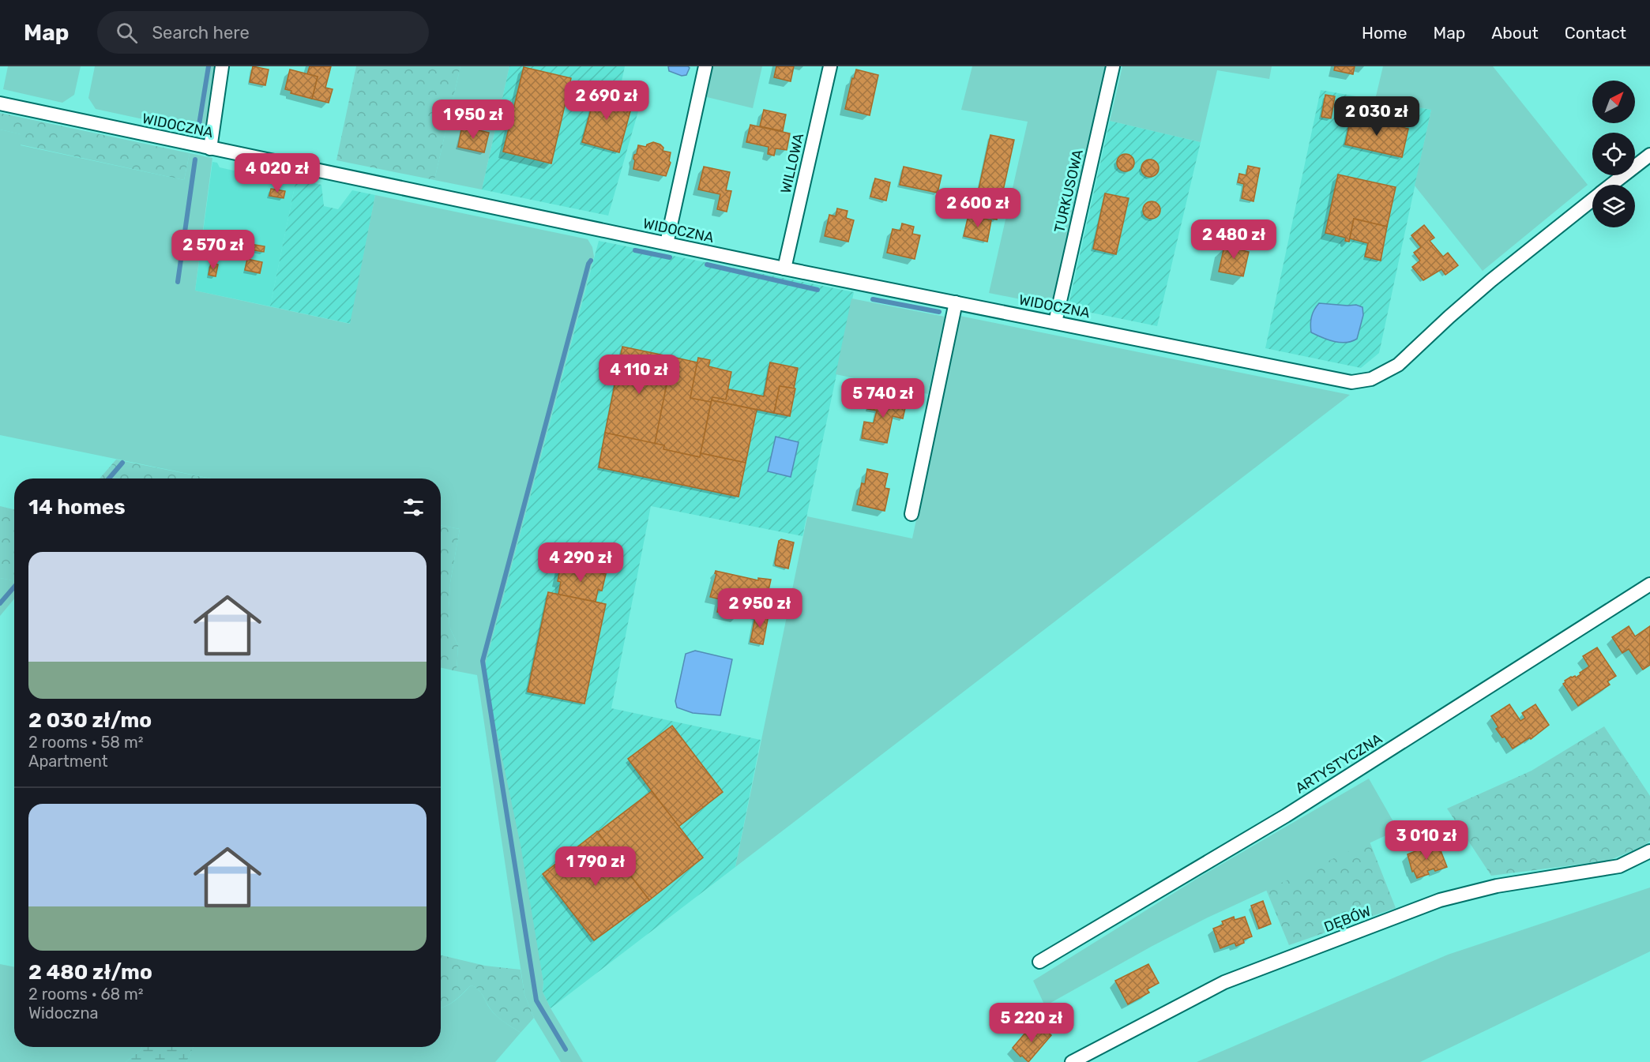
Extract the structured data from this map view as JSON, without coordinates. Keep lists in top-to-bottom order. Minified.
{"streets":{"street":["WIDOCZNA","WILLOWA","TURKUSOWA","ARTYSTYCZNA","DĘBÓW"]},"crossings":[["WIDOCZNA","WILLOWA"],["WIDOCZNA","TURKUSOWA"]],"north":"top right","page":{"header":"Map","search":"Search here","nav":["Home","Map","About","Contact"],"price":["2 690 zł","2 030 zł","1 950 zł","4 020 zł","2 600 zł","2 480 zł","2 570 zł","4 110 zł","5 740 zł","4 290 zł","2 950 zł","3 010 zł","1 790 zł","5 220 zł"],"heading":"14 homes","list":[{"name":"2 030 zł/mo","note":"2 rooms · 58 m² · Apartment"},{"name":"2 480 zł/mo","note":"2 rooms · 68 m² · Widoczna"}]}}
